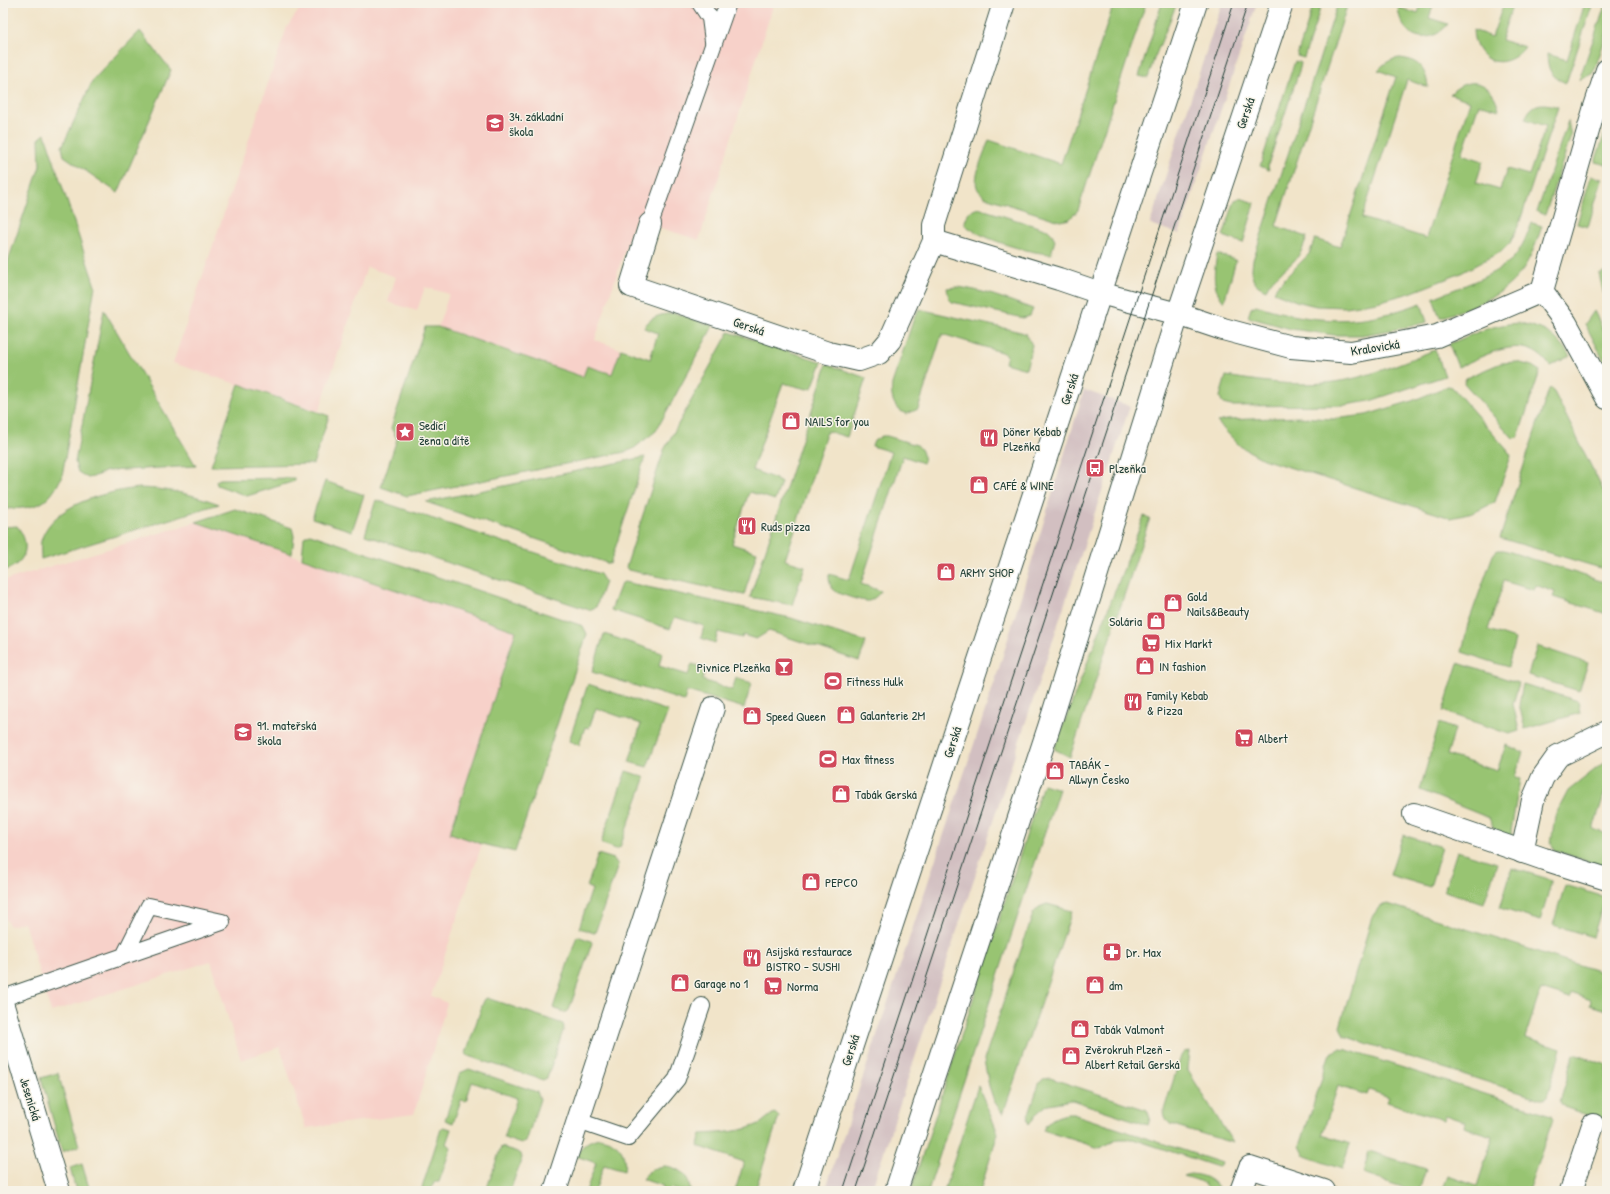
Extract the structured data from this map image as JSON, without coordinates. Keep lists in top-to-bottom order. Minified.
{"streets":{"street":["Gerská","Kralovická","Jesenická"]},"crossings":[["Gerská","Kralovická"]],"places":{"school or university":["34. základní škola","91. mateřská škola"],"shop":["NAILS for you","CAFÉ & WINE","ARMY SHOP","Gold Nails&Beauty","Solária","IN fashion","Galanterie 2M","Speed Queen","TABÁK - Allwyn Česko","Tabák Gerská","PEPCO","Garage no 1","dm","Tabák Valmont","Zvěrokruh Plzeň - Albert Retail Gerská"],"place":["Sedící žena a dítě"],"restaurant":["Döner Kebab Plzeňka","Ruds pizza","Family Kebab & Pizza","Asijská restaurace BISTRO - SUSHI"],"bus stop":["Plzeňka"],"supermarket":["Mix Markt","Albert","Norma"],"bar":["Pivnice Plzeňka"],"sports":["Fitness Hulk","Max fitness"],"pharmacy":["Dr. Max"]}}
